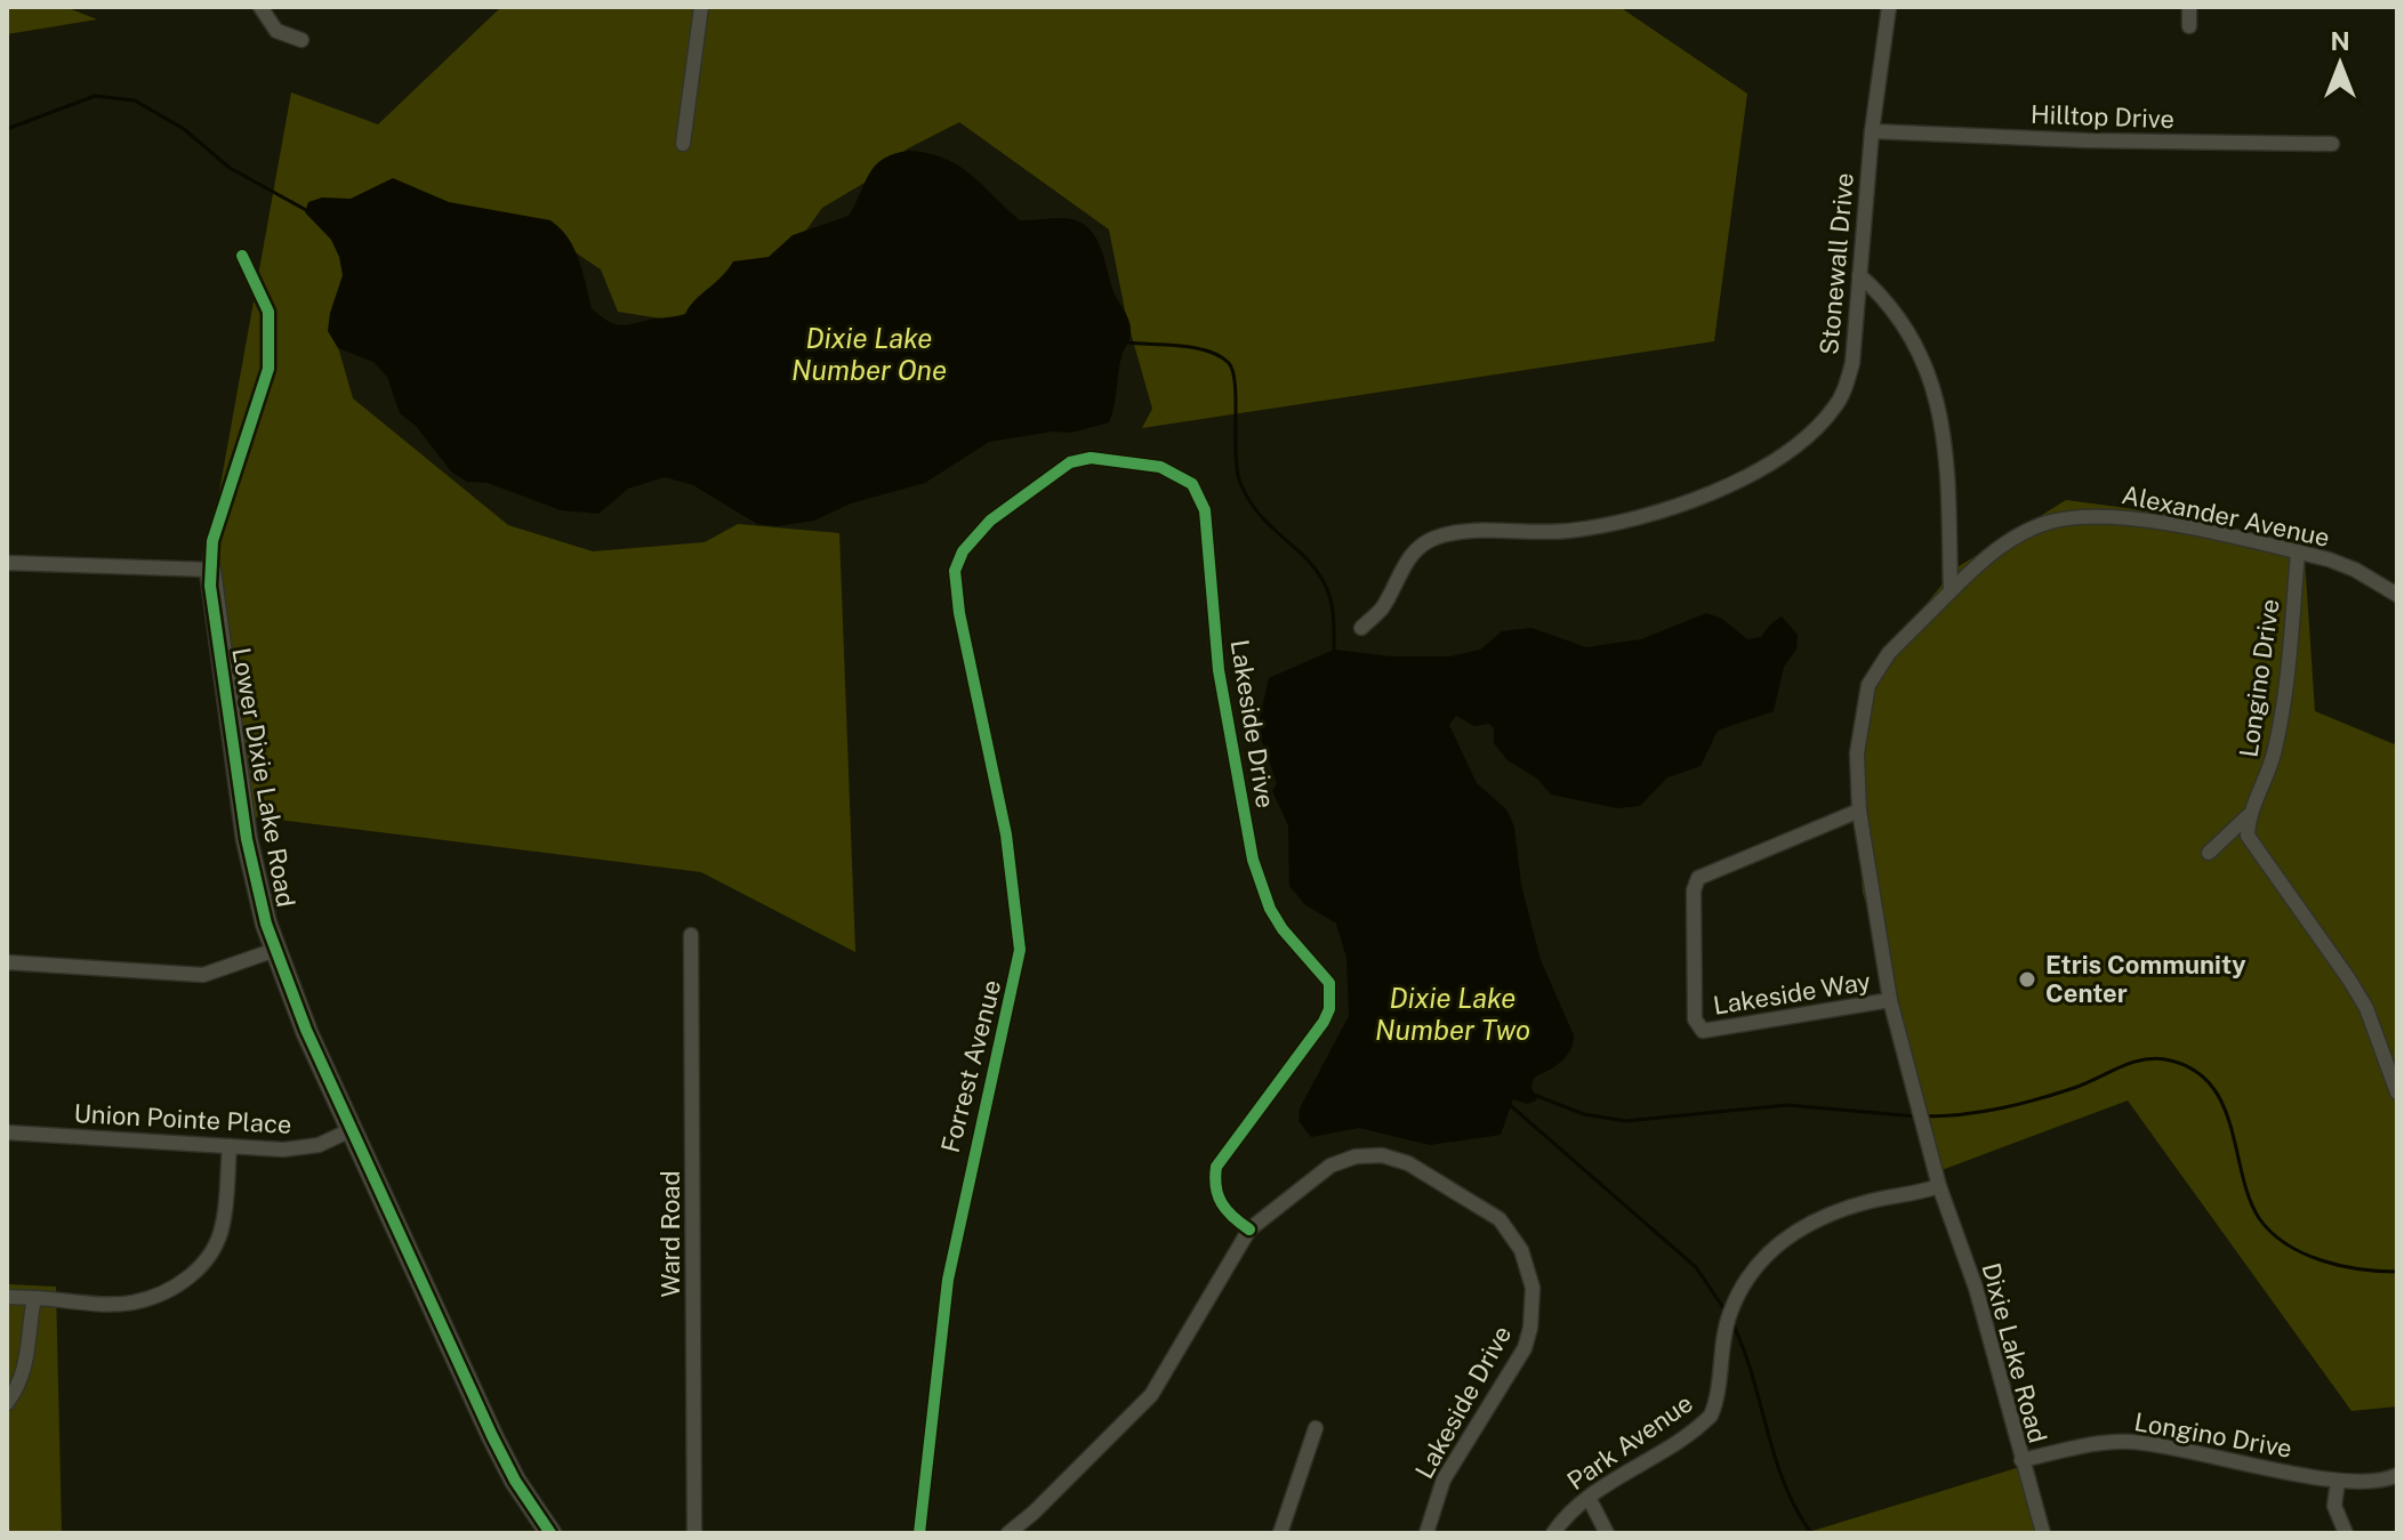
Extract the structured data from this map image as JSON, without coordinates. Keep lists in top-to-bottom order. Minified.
{"streets":{"street":["Hilltop Drive","Stonewall Drive","Alexander Avenue","Longino Drive","Lakeside Drive","Lower Dixie Lake Road","Lakeside Way","Forrest Avenue","Union Pointe Place","Ward Road","Dixie Lake Road","Park Avenue"]},"crossings":[["Hilltop Drive","Stonewall Drive"],["Alexander Avenue","Longino Drive"],["Longino Drive","Dixie Lake Road"],["Lakeside Drive","Forrest Avenue"],["Lower Dixie Lake Road","Union Pointe Place"],["Dixie Lake Road","Park Avenue"]],"water":["Dixie Lake Number One","Dixie Lake Number Two"],"places":["Etris Community Center"],"north":"top"}
